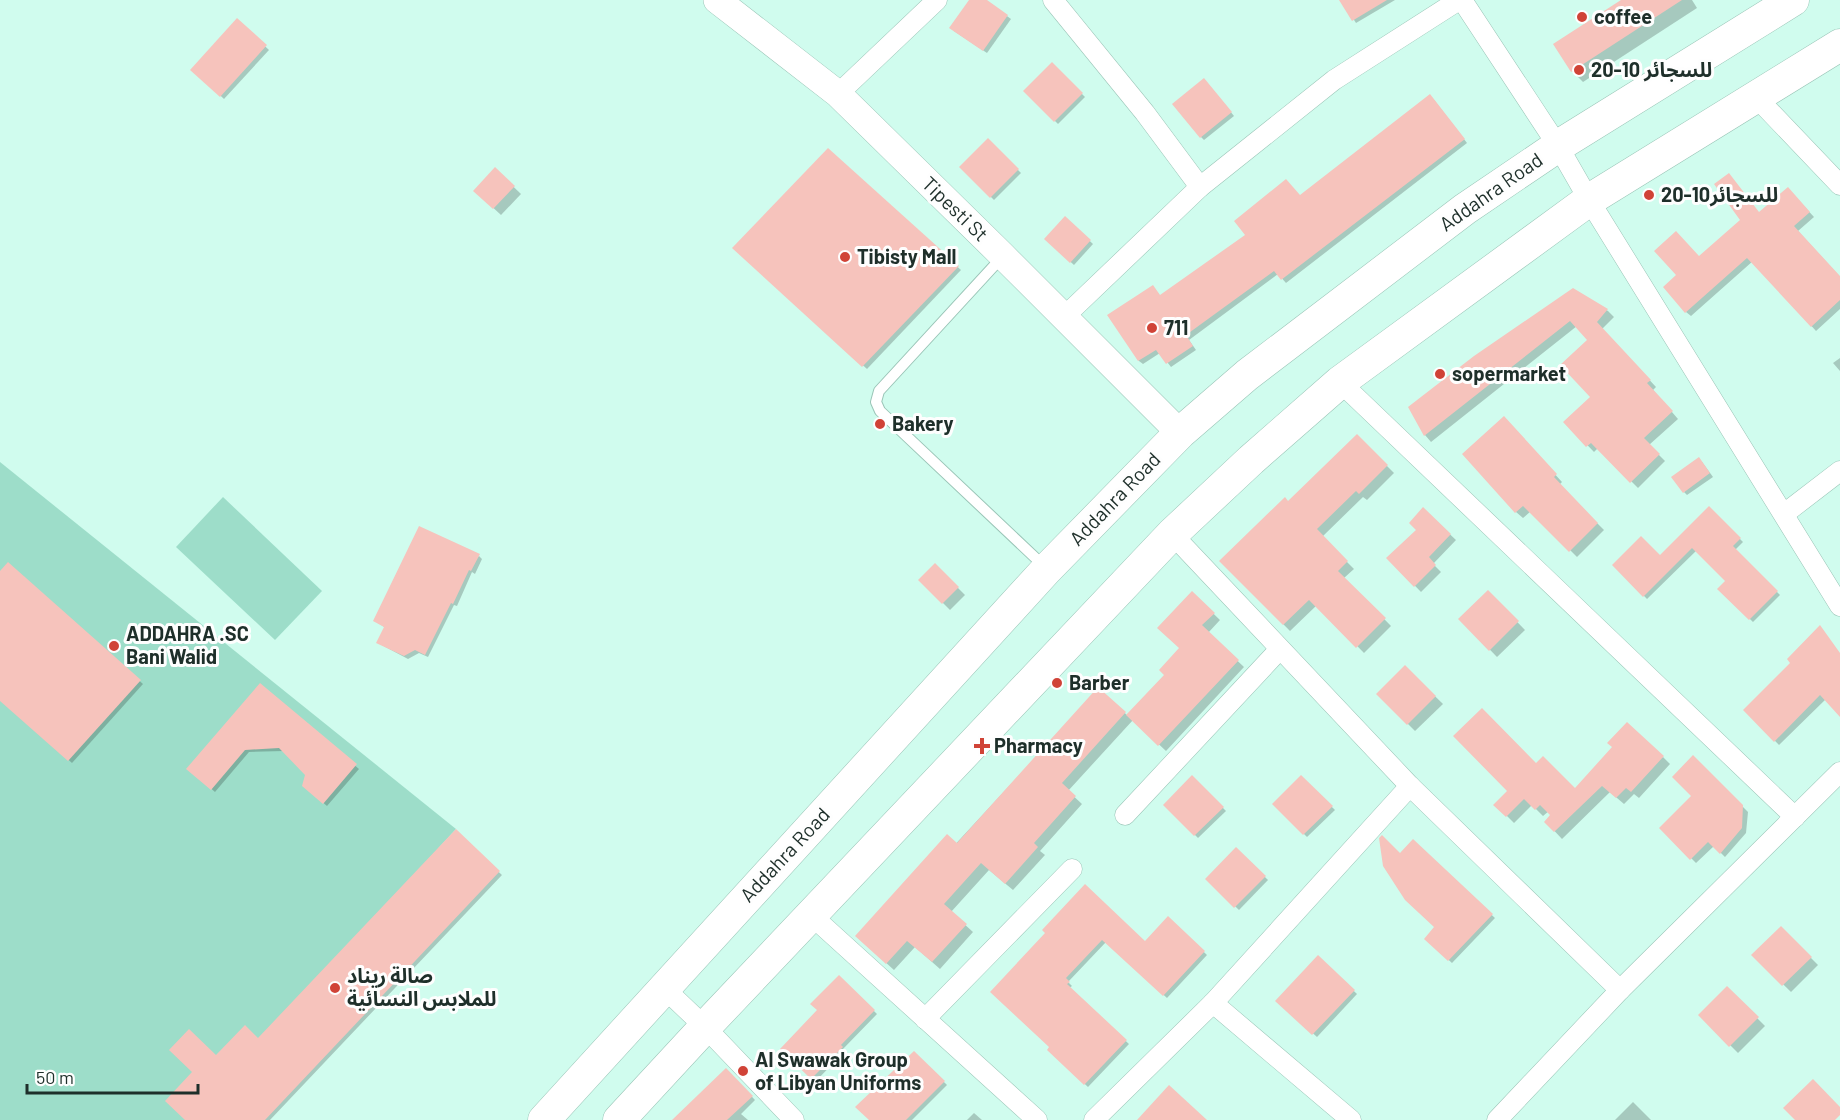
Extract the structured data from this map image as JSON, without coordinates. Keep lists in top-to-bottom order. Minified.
{"streets":{"main road":["Addahra Road","Tipesti St"]},"crossings":[["Addahra Road","Tipesti St"]],"places":{"other":["coffee","20-10 للسجائر","20-10للسجائر","Tibisty Mall","711","sopermarket","Bakery","ADDAHRA .SC Bani Walid","Barber","صالة ريناد للملابس النسائية","Al Swawak Group of Libyan Uniforms"],"health":["Pharmacy"]},"scale_bar":"50 m"}
